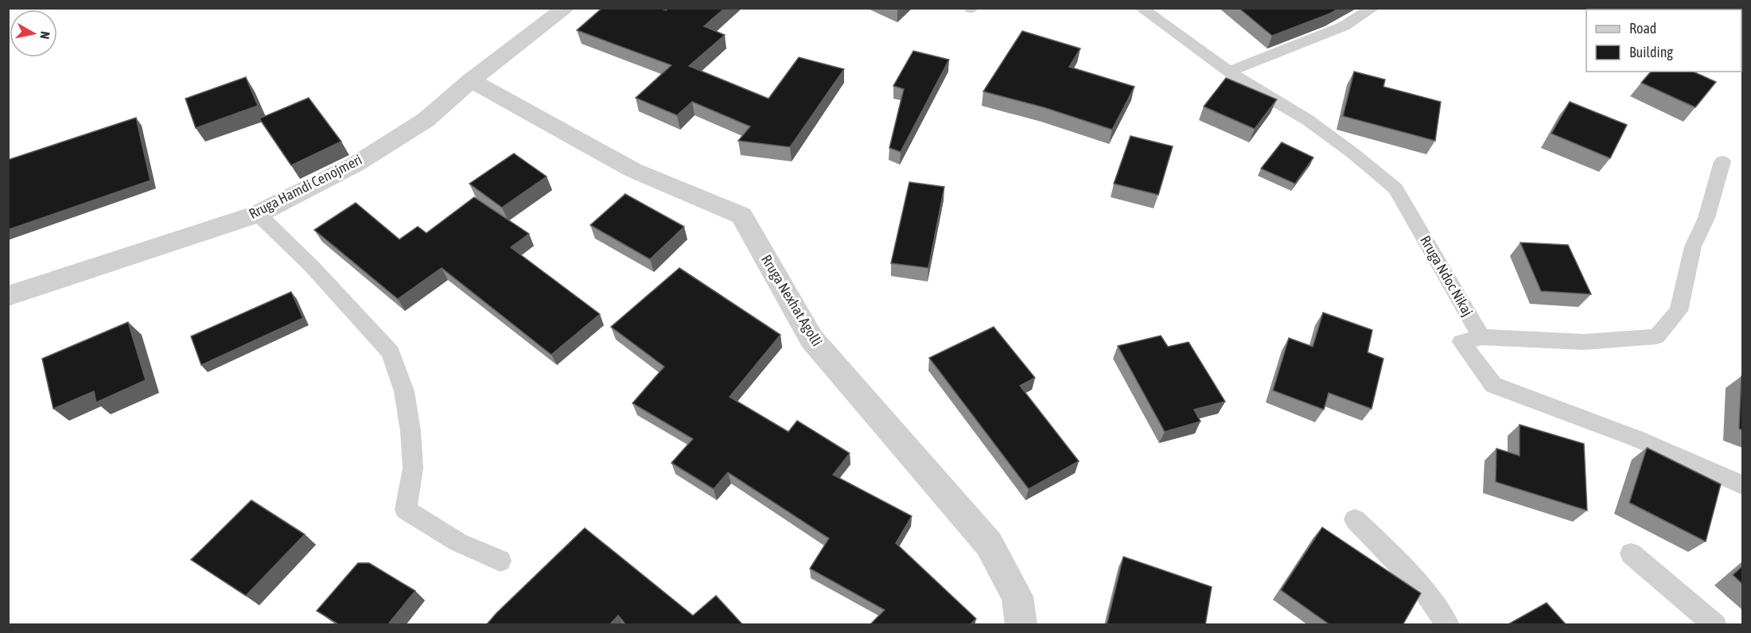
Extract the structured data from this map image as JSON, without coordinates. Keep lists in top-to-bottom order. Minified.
{"streets":{"street":["Rruga Hamdi Cenojmeri","Rruga Nexhat Agolli"],"lane":["Rruga Ndoc Nikaj"]},"crossings":[["Rruga Hamdi Cenojmeri","Rruga Nexhat Agolli"]],"legend":["Road","Building"],"north":"right"}
